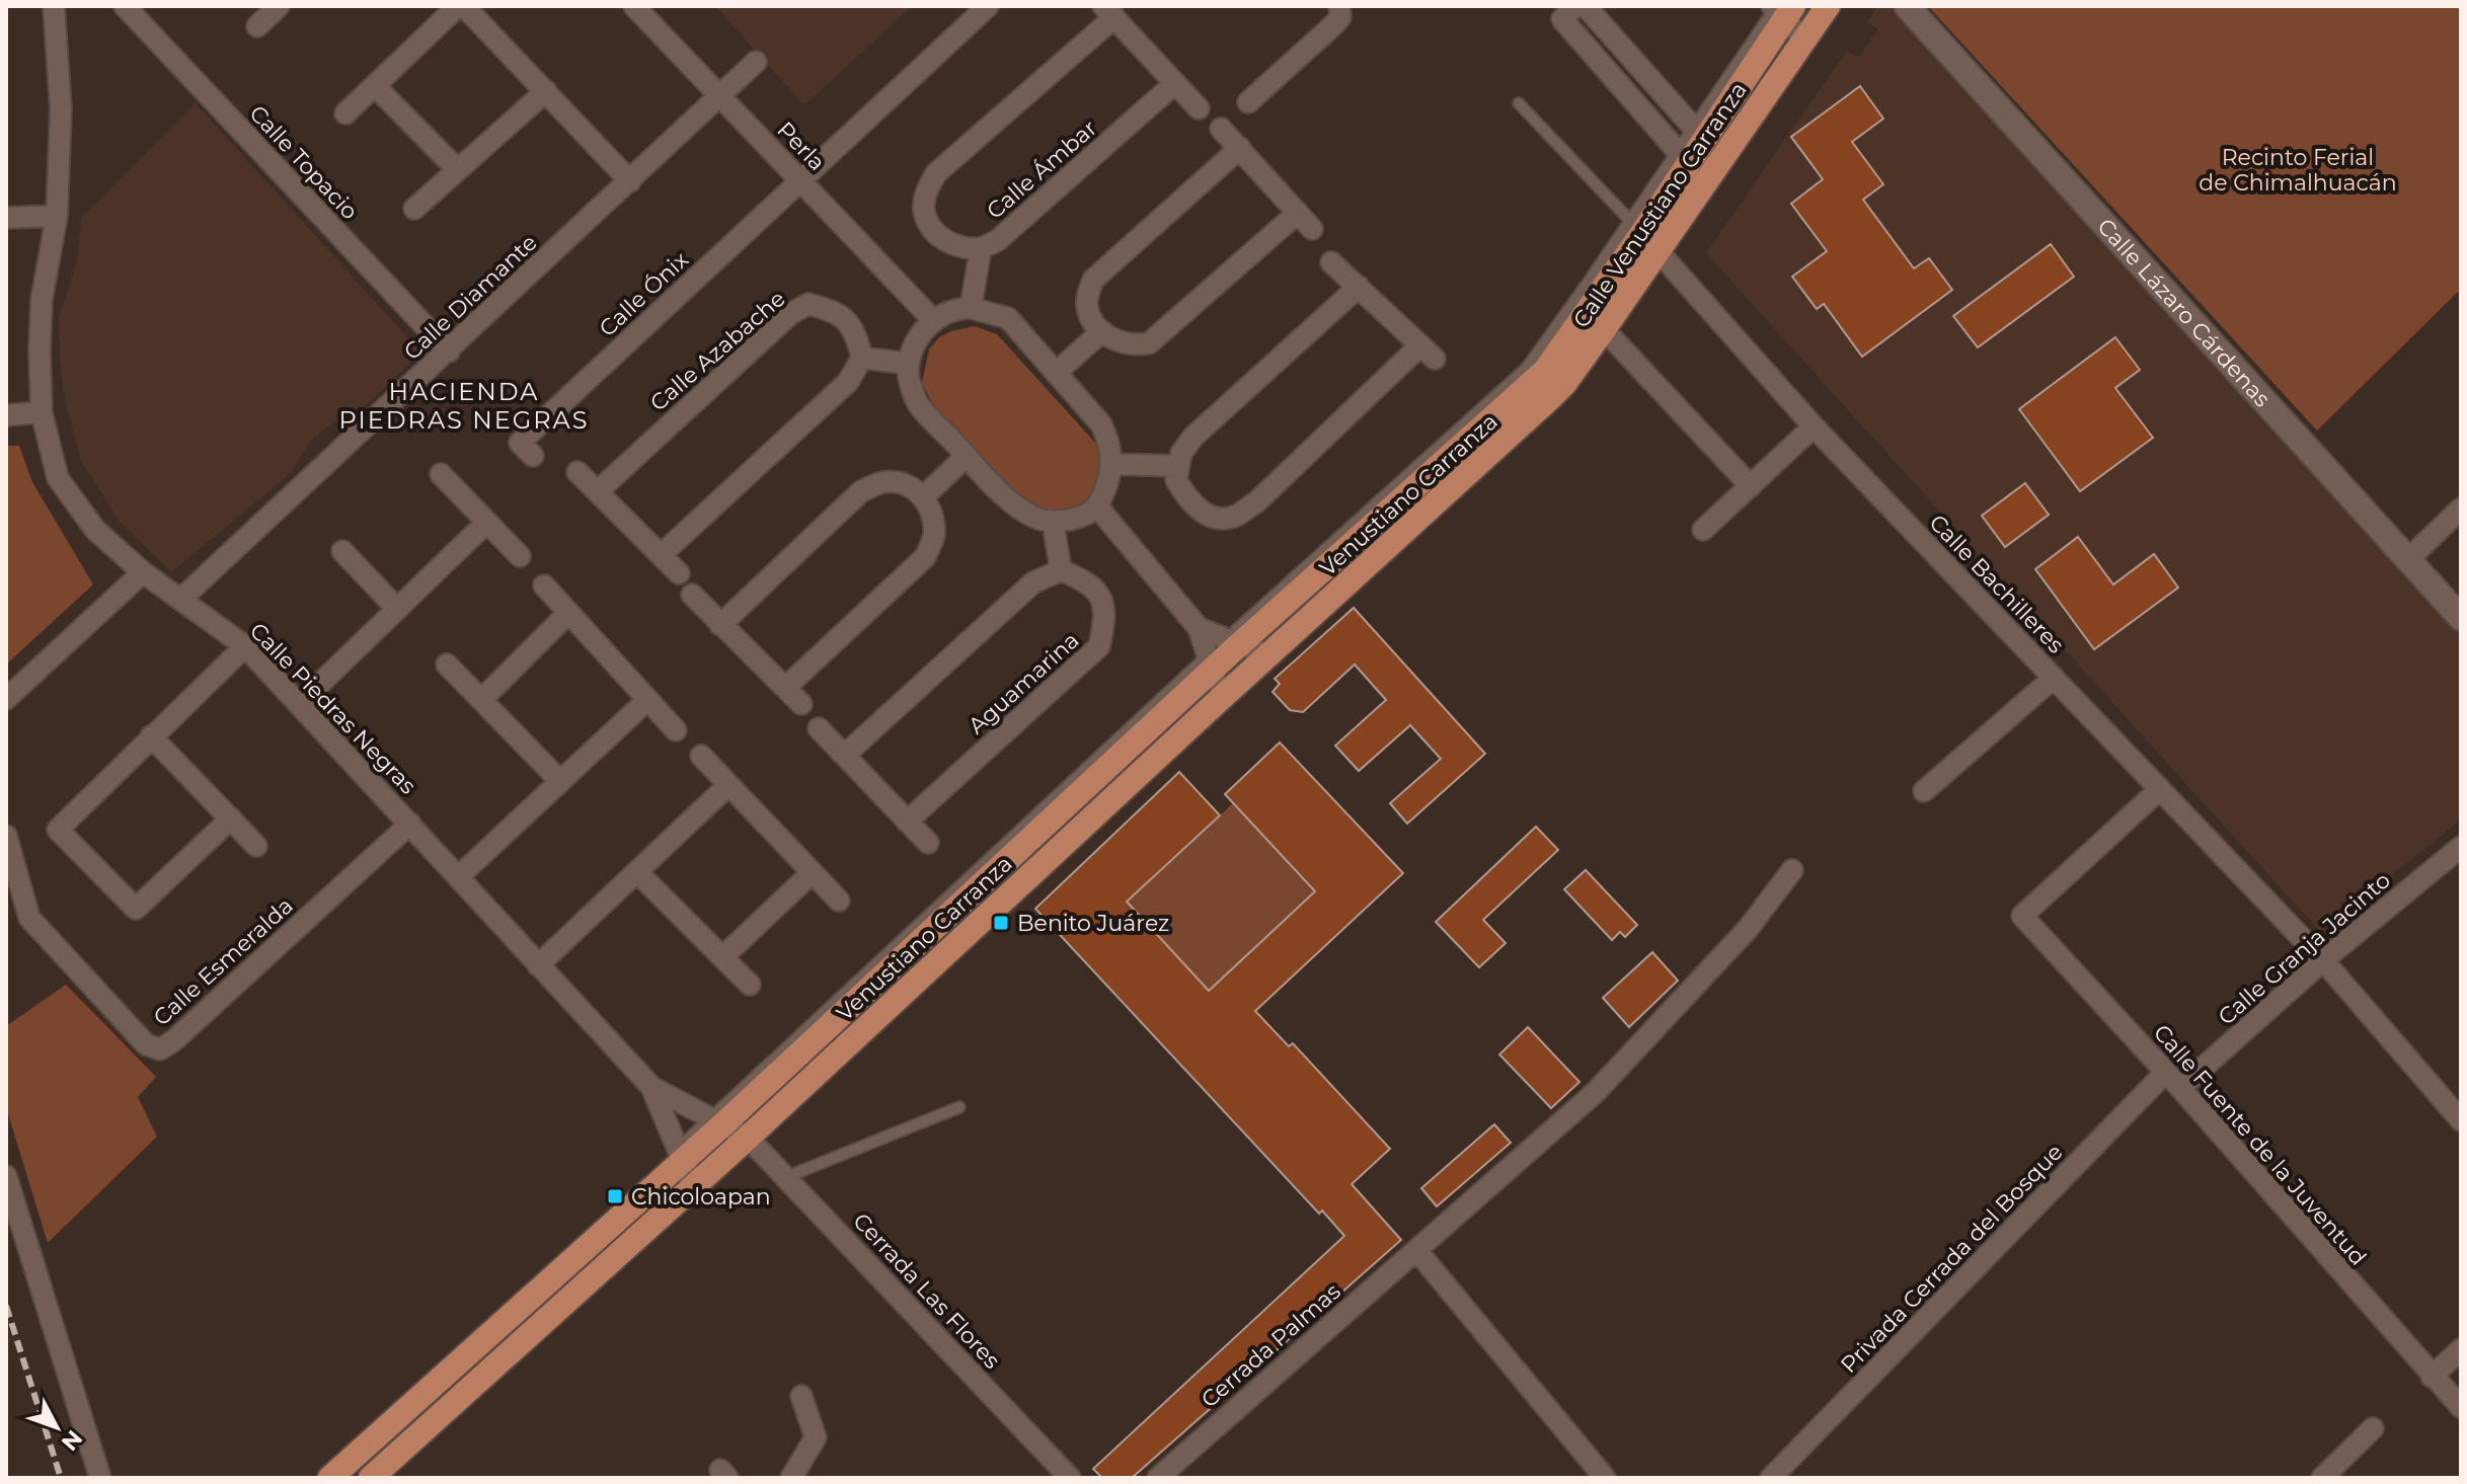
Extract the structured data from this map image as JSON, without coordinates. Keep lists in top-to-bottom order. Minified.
{"streets":{"main road":["Calle Venustiano Carranza","Venustiano Carranza"],"street":["Perla","Calle Topacio","Calle Ámbar","Calle Ónix","Calle Diamante","Calle Lázaro Cárdenas","Calle Azabache","Calle Bachilleres","Aguamarina","Calle Piedras Negras","Calle Granja Jacinto","Calle Esmeralda","Calle Fuente de la Juventud","Privada Cerrada del Bosque","Cerrada Las Flores","Cerrada Palmas"]},"crossings":[["Perla","Calle Ónix"],["Perla","Calle Diamante"],["Calle Topacio","Calle Diamante"],["Calle Venustiano Carranza","Venustiano Carranza"],["Calle Venustiano Carranza","Calle Bachilleres"],["Calle Diamante","Calle Piedras Negras"],["Venustiano Carranza","Calle Piedras Negras"],["Venustiano Carranza","Cerrada Las Flores"],["Calle Bachilleres","Calle Granja Jacinto"],["Calle Bachilleres","Calle Fuente de la Juventud"],["Calle Piedras Negras","Calle Esmeralda"],["Calle Piedras Negras","Cerrada Las Flores"],["Calle Granja Jacinto","Calle Fuente de la Juventud"],["Calle Granja Jacinto","Privada Cerrada del Bosque"],["Calle Fuente de la Juventud","Privada Cerrada del Bosque"]],"districts":["HACIENDA PIEDRAS NEGRAS"],"parks":["Recinto Ferial de Chimalhuacán"],"places":{"transit":["Benito Juárez","Chicoloapan"]},"north":"bottom right"}
